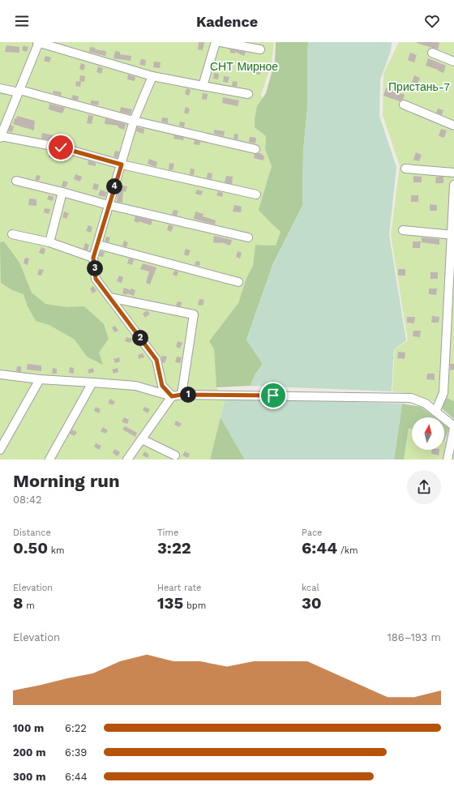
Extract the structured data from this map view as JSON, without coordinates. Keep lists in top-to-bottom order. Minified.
{"parks":["СНТ Мирное","Пристань-7"],"north":"top","page":{"header":"Kadence","pins":["4","3","2","1"],"heading":["Morning run","08:42"],"stats":[["Distance","0.50 km"],["Time","3:22"],["Pace","6:44 /km"],["Elevation","8 m"],["Heart rate","135 bpm"],["kcal","30"]],"chart":["Elevation","186–193 m"],"list":[{"name":"100 m","note":"6:22"},{"name":"200 m","note":"6:39"},{"name":"300 m","note":"6:44"}]}}
